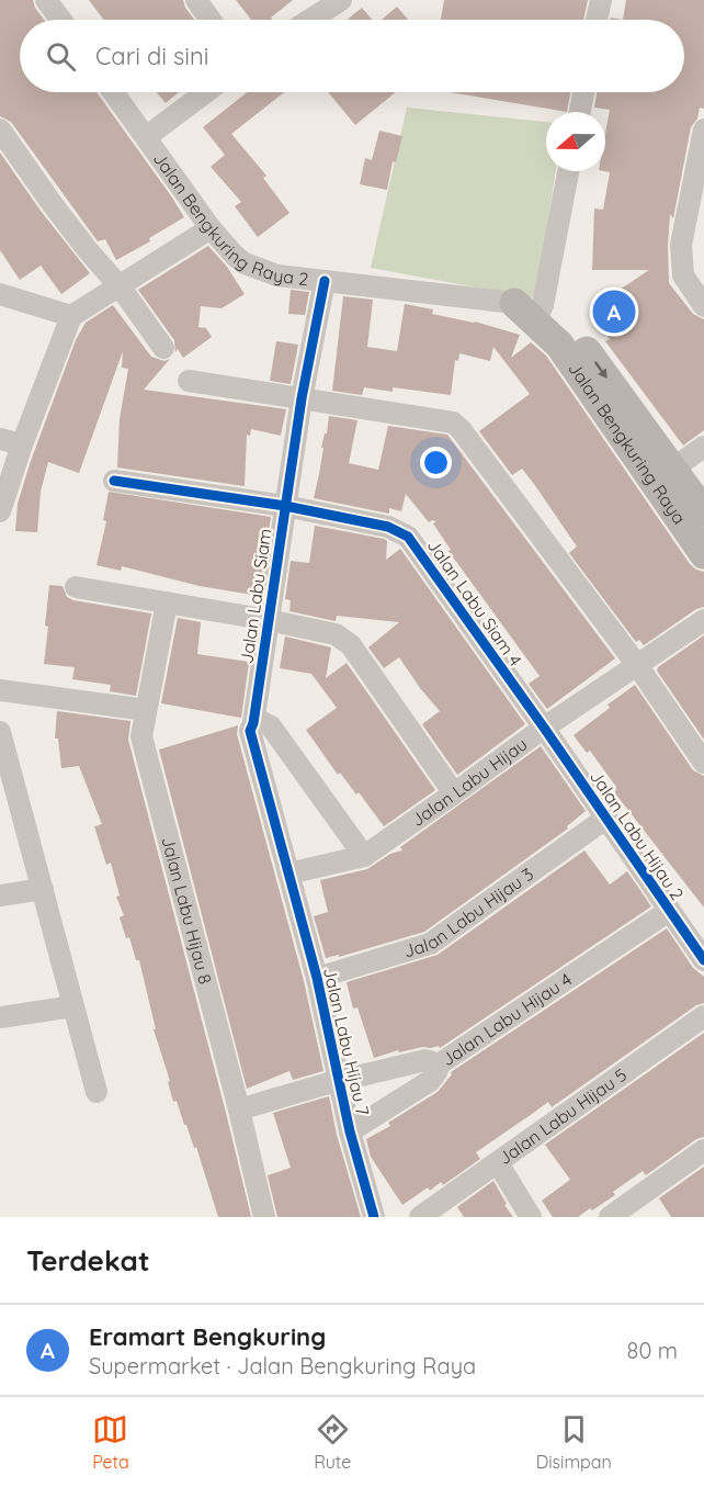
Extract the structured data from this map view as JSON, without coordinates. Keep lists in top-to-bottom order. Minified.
{"streets":{"street":["Jalan Bengkuring Raya 2","Jalan Bengkuring Raya","Jalan Labu Siam","Jalan Labu Siam 4","Jalan Labu Hijau","Jalan Labu Hijau 2","Jalan Labu Hijau 8","Jalan Labu Hijau 3","Jalan Labu Hijau 4","Jalan Labu Hijau 7","Jalan Labu Hijau 5"]},"crossings":[["Jalan Bengkuring Raya 2","Jalan Bengkuring Raya"],["Jalan Bengkuring Raya 2","Jalan Labu Siam"],["Jalan Labu Siam","Jalan Labu Siam 4"],["Jalan Labu Siam","Jalan Labu Hijau"],["Jalan Labu Siam","Jalan Labu Hijau 7"],["Jalan Labu Siam 4","Jalan Labu Hijau"],["Jalan Labu Siam 4","Jalan Labu Hijau 2"],["Jalan Labu Hijau","Jalan Labu Hijau 2"],["Jalan Labu Hijau","Jalan Labu Hijau 7"],["Jalan Labu Hijau 2","Jalan Labu Hijau 3"],["Jalan Labu Hijau 2","Jalan Labu Hijau 4"],["Jalan Labu Hijau 3","Jalan Labu Hijau 7"],["Jalan Labu Hijau 4","Jalan Labu Hijau 7"]],"north":"left","page":{"search":"Cari di sini","pins":"A","heading":"Terdekat","list":[{"mark":"A","name":"Eramart Bengkuring","note":"Supermarket · Jalan Bengkuring Raya","value":"80 m"}],"nav":["Peta","Rute","Disimpan"]}}
